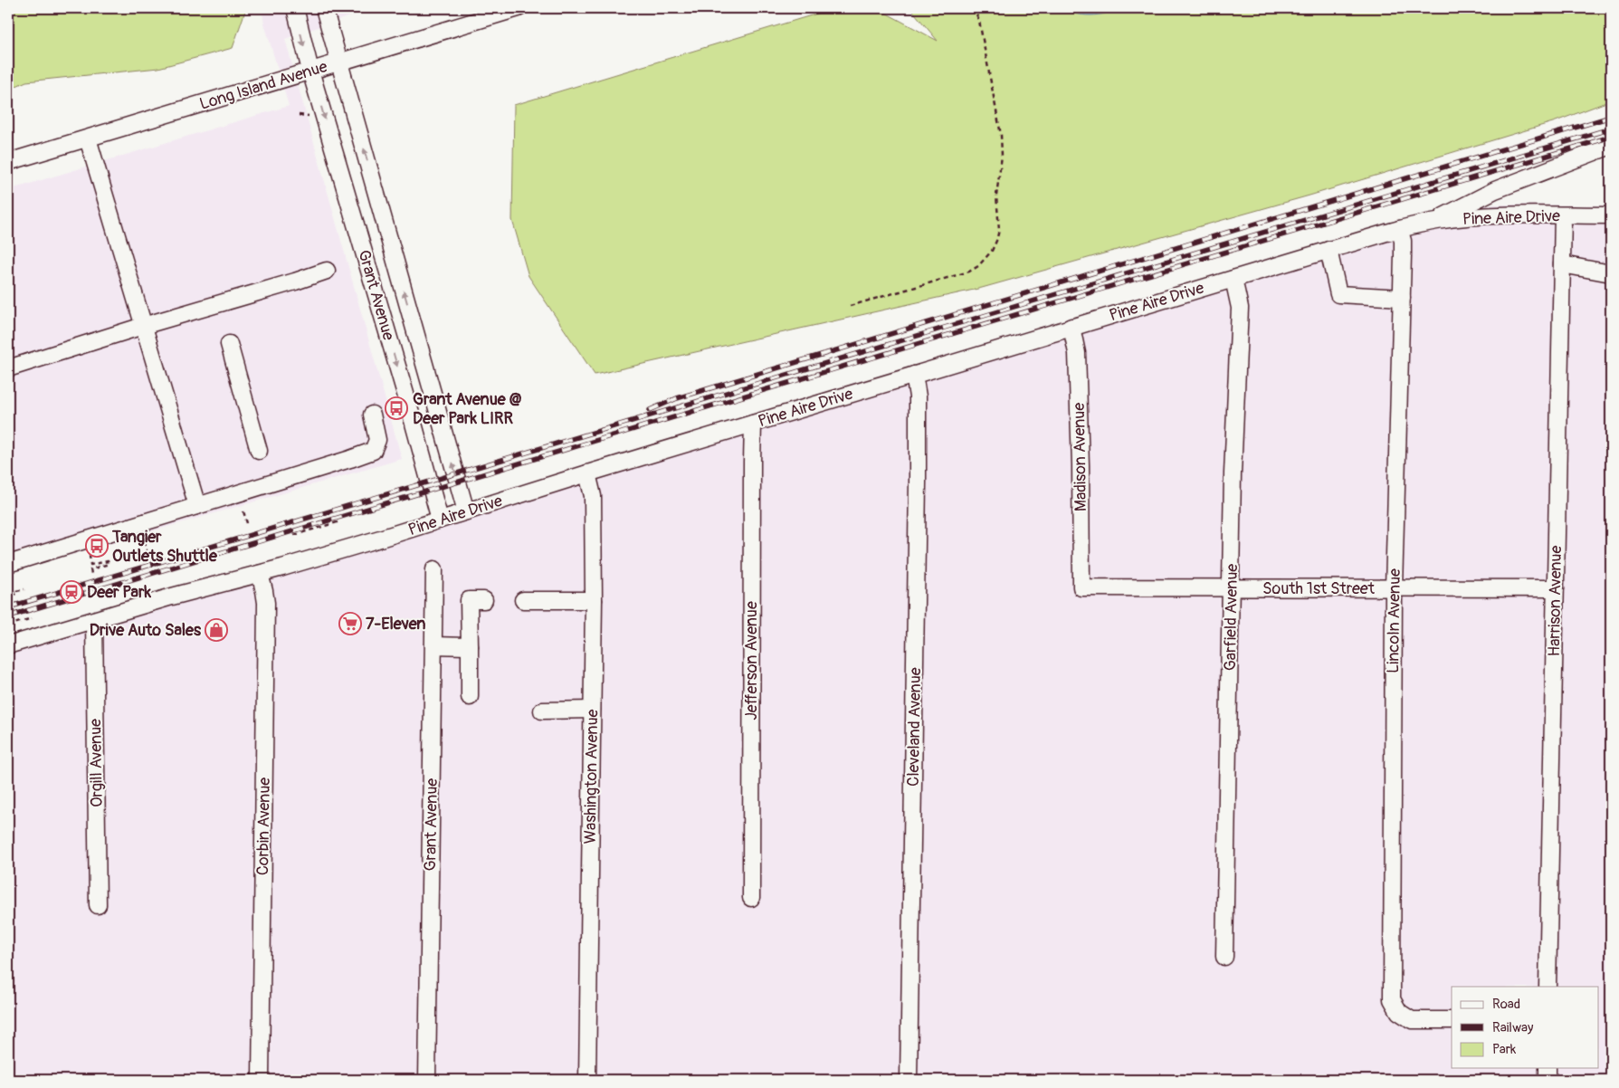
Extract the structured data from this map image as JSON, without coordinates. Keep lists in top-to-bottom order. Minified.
{"streets":{"street":["Long Island Avenue","Pine Aire Drive","Grant Avenue","Madison Avenue","South 1st Street","Harrison Avenue","Garfield Avenue","Lincoln Avenue","Jefferson Avenue","Cleveland Avenue","Orgill Avenue","Washington Avenue","Corbin Avenue"]},"crossings":[["Long Island Avenue","Grant Avenue"],["Pine Aire Drive","Grant Avenue"],["Pine Aire Drive","Madison Avenue"],["Pine Aire Drive","Harrison Avenue"],["Pine Aire Drive","Garfield Avenue"],["Pine Aire Drive","Lincoln Avenue"],["Pine Aire Drive","Jefferson Avenue"],["Pine Aire Drive","Cleveland Avenue"],["Pine Aire Drive","Orgill Avenue"],["Pine Aire Drive","Washington Avenue"],["Pine Aire Drive","Corbin Avenue"],["Madison Avenue","South 1st Street"],["South 1st Street","Harrison Avenue"],["South 1st Street","Garfield Avenue"],["South 1st Street","Lincoln Avenue"]],"places":{"bus stop":["Grant Avenue @ Deer Park LIRR","Tangier Outlets Shuttle"],"station":["Deer Park"],"supermarket":["7-Eleven"],"shop":["Drive Auto Sales"]},"legend":["Road","Railway","Park"]}
